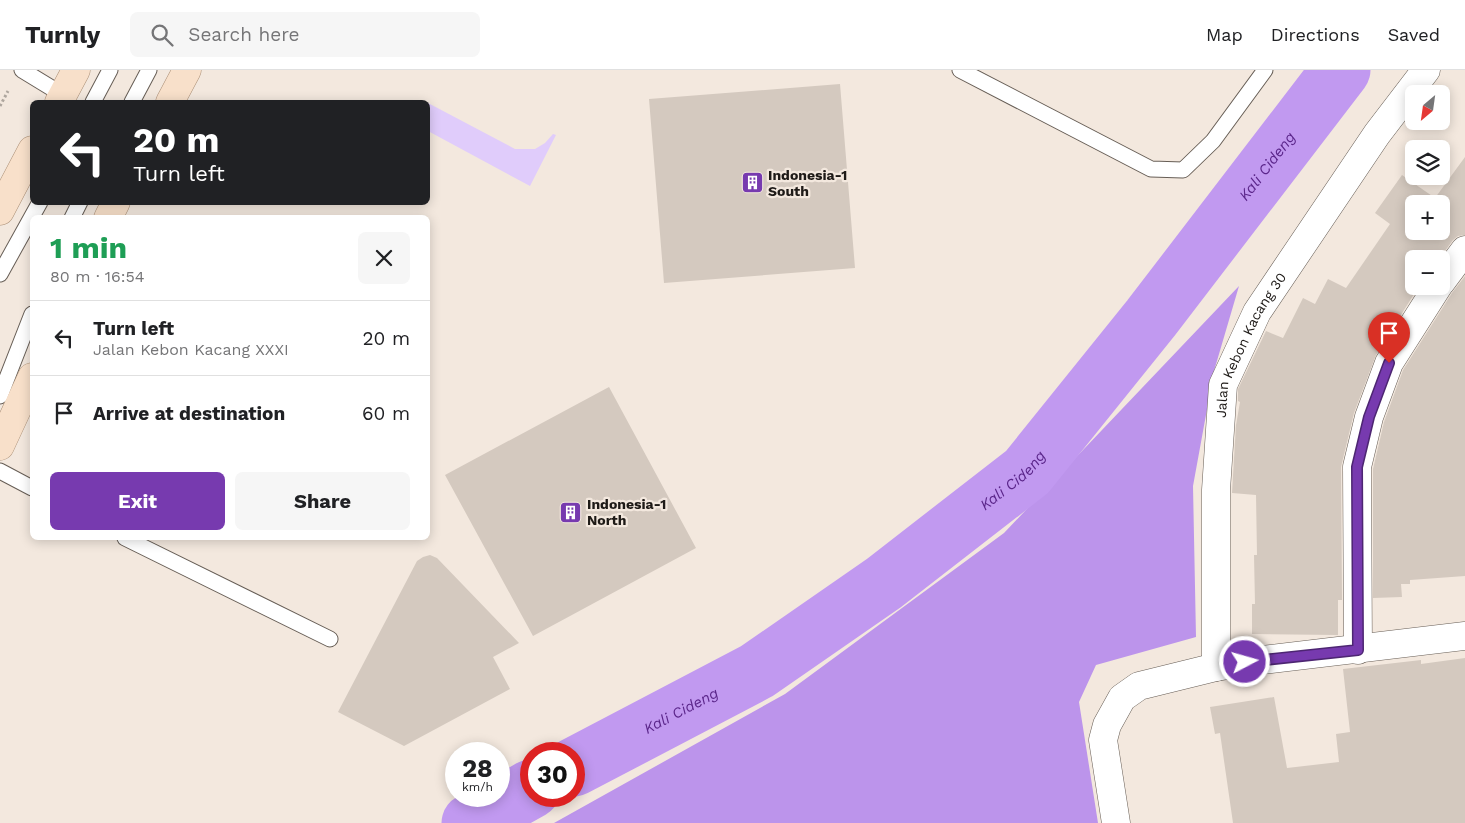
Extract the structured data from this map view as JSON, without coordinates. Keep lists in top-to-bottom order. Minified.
{"streets":{"street":["Jalan Kebon Kacang 30"]},"water":["Kali Cideng"],"places":{"building":["Indonesia-1 South","Indonesia-1 North"]},"north":"bottom left","page":{"header":"Turnly","search":"Search here","nav":["Map","Directions","Saved"],"map_buttons":["+","−"],"turn":["20 m","Turn left"],"heading":["1 min","80 m · 16:54"],"list":[{"name":"Turn left","note":"Jalan Kebon Kacang XXXI","value":"20 m"},{"name":"Arrive at destination","value":"60 m"}],"buttons":["Exit","Share"],"speed":"28 km/h","limit":"30"}}
